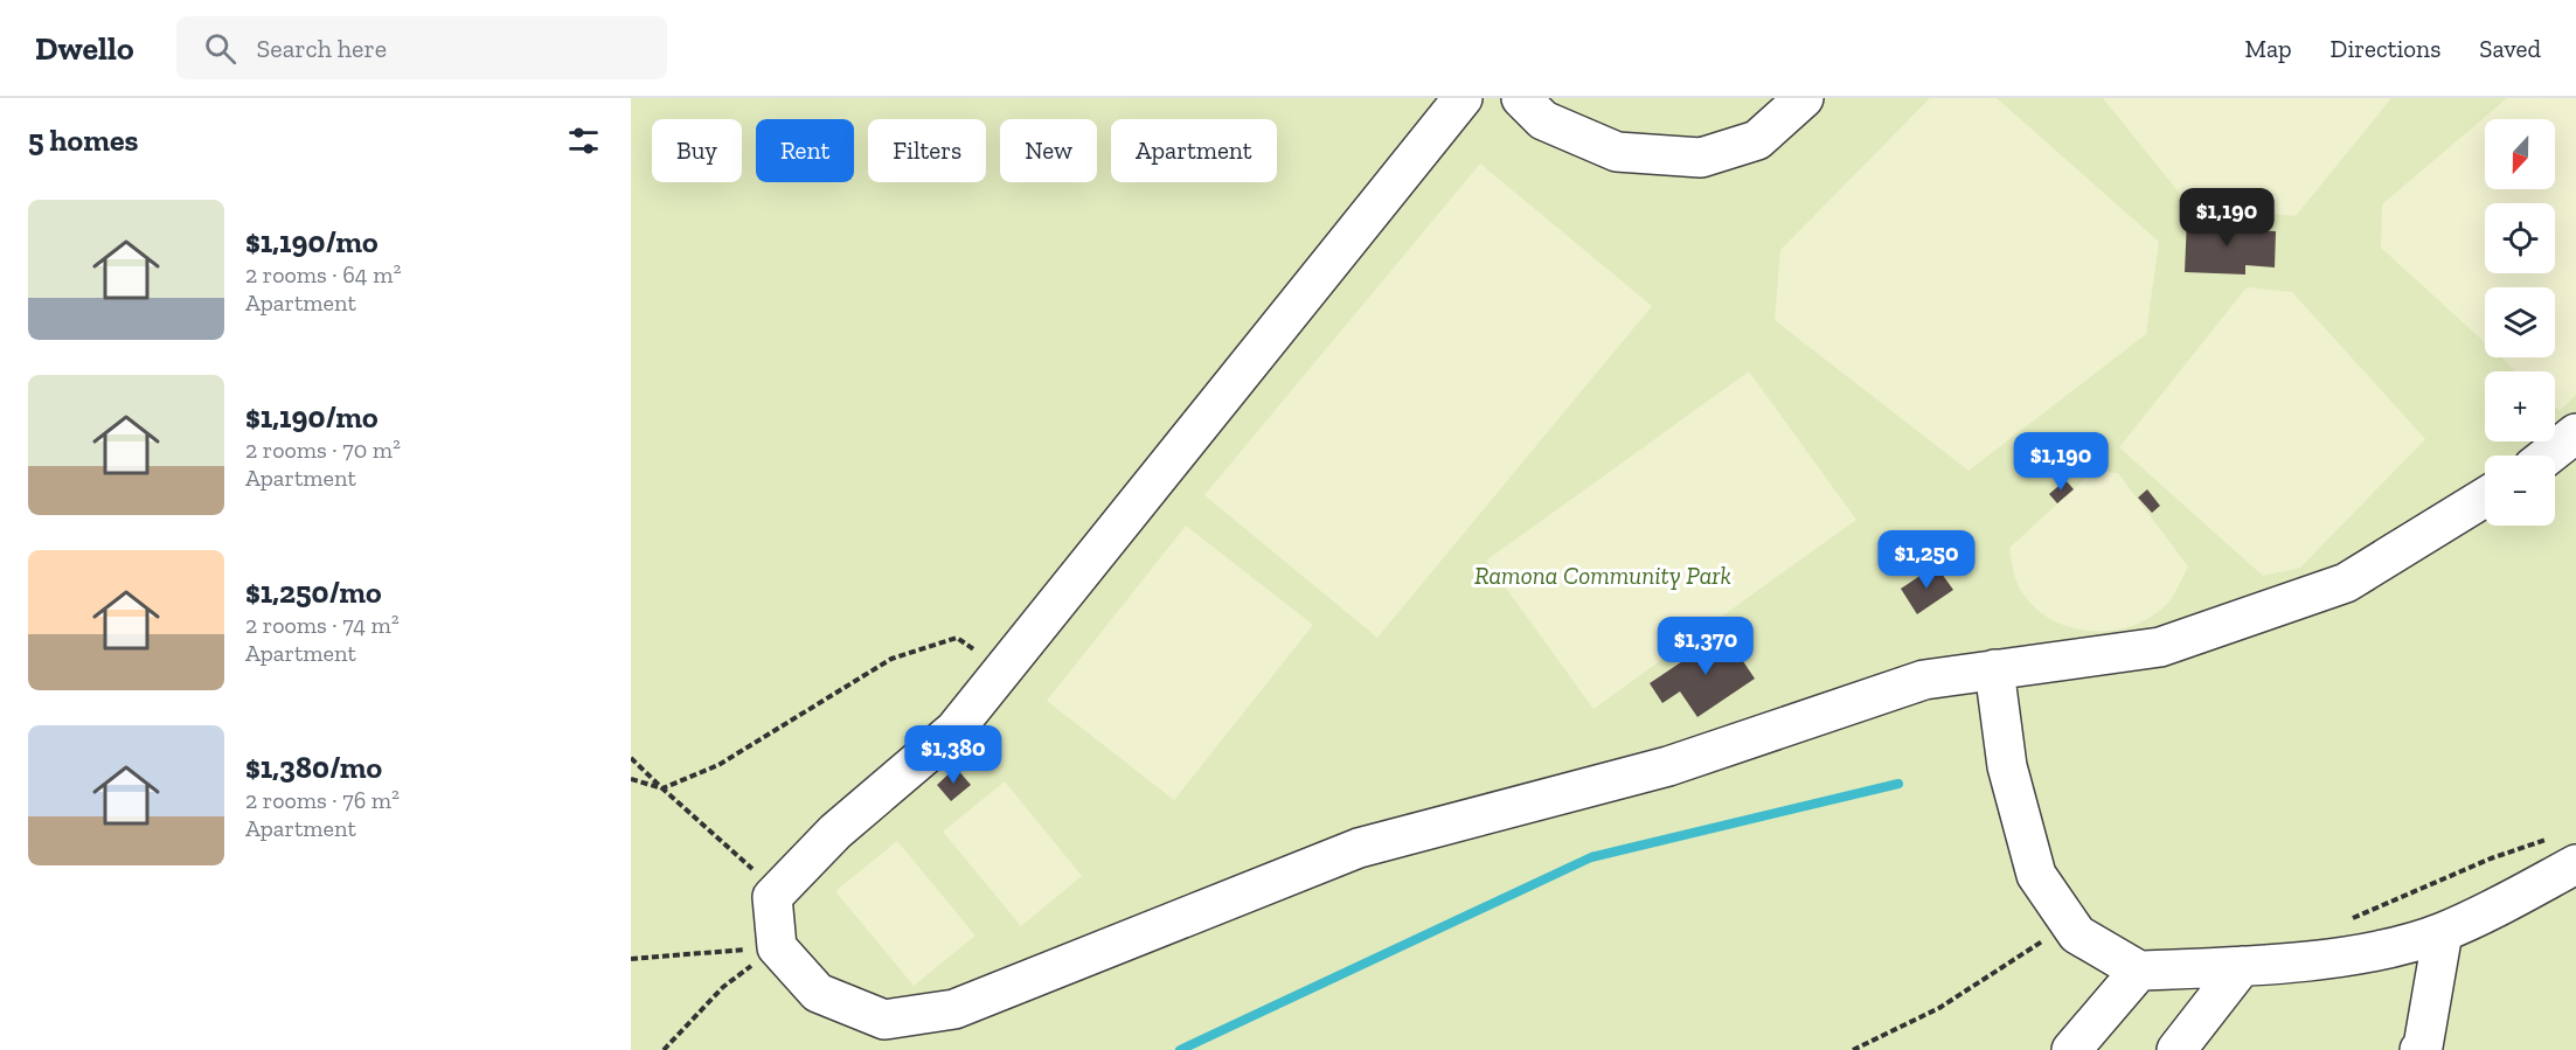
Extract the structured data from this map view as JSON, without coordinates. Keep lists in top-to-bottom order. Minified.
{"parks":["Ramona Community Park"],"north":"bottom","page":{"header":"Dwello","search":"Search here","nav":["Map","Directions","Saved"],"heading":"5 homes","map_buttons":["+","−"],"chip":["Buy","Rent","Filters","New","Apartment"],"list":[{"name":"$1,190/mo","note":"2 rooms · 64 m² · Apartment"},{"name":"$1,190/mo","note":"2 rooms · 70 m² · Apartment"},{"name":"$1,250/mo","note":"2 rooms · 74 m² · Apartment"},{"name":"$1,380/mo","note":"2 rooms · 76 m² · Apartment"}],"price":["$1,190","$1,190","$1,250","$1,370","$1,380"]}}
